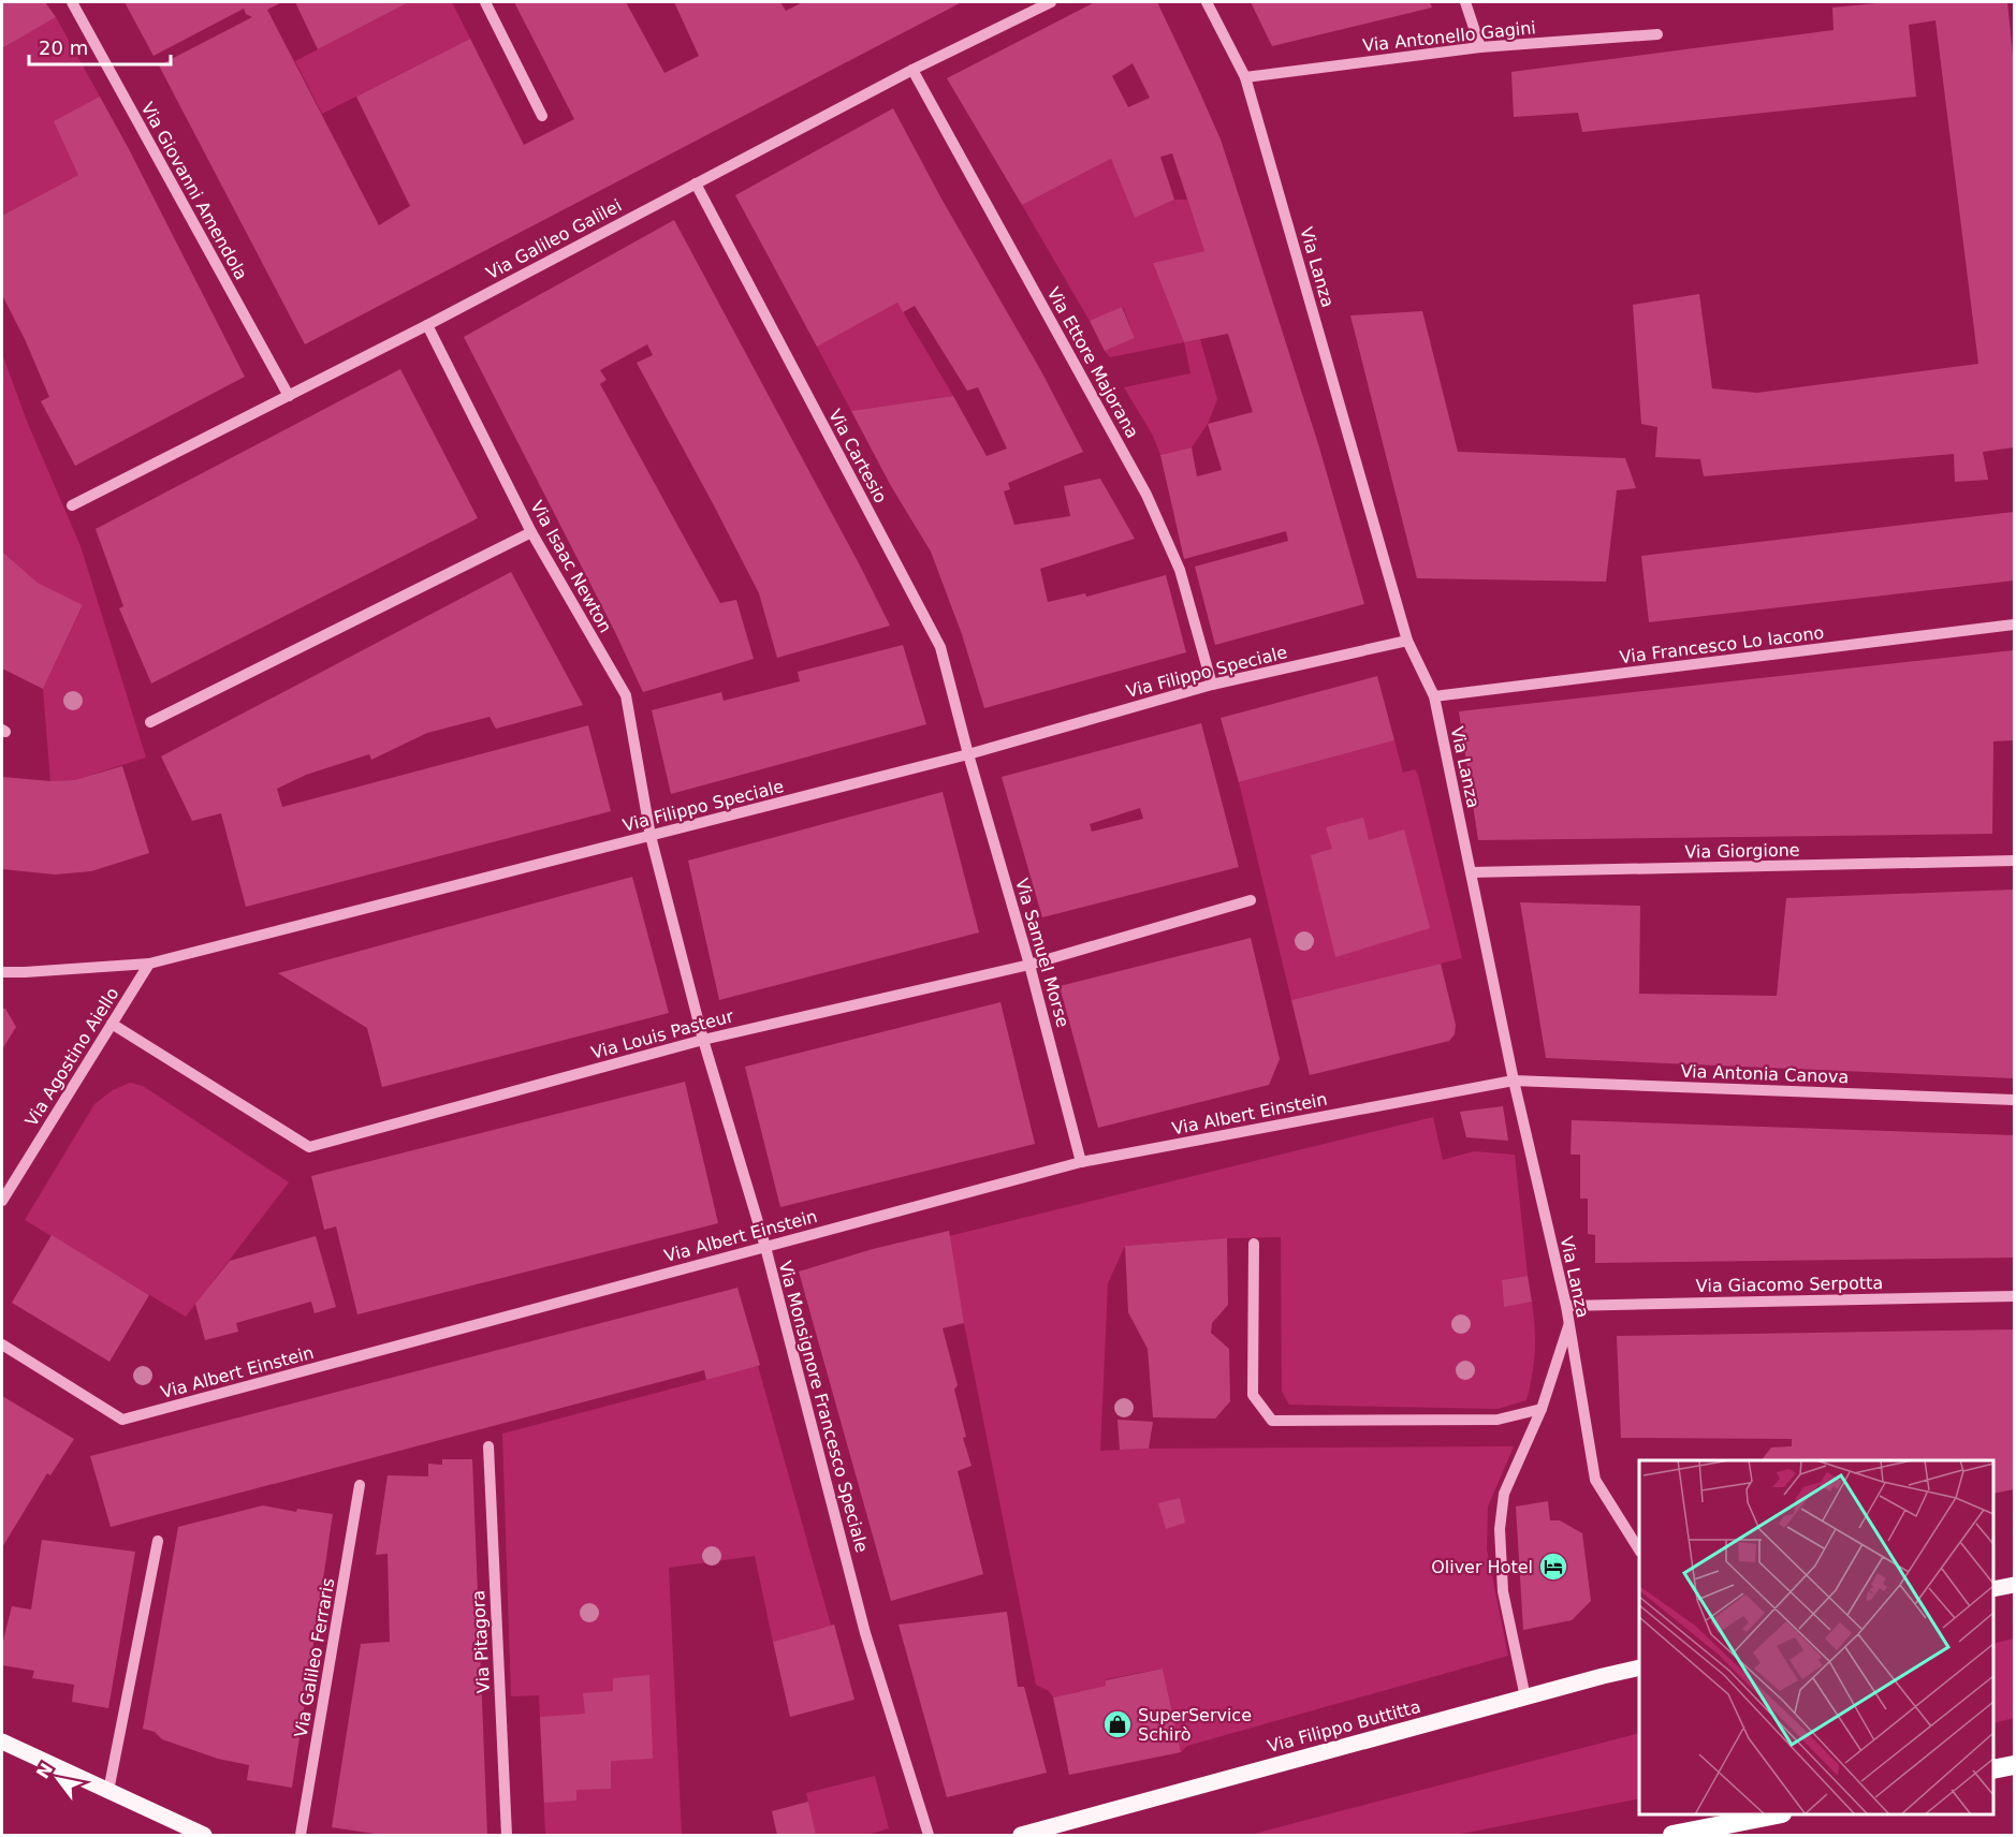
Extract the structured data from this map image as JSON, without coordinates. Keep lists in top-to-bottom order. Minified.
{"streets":{"main road":["Via Filippo Buttitta"],"street":["Via Antonello Gagini","Via Giovanni Amendola","Via Galileo Galilei","Via Lanza","Via Ettore Majorana","Via Cartesio","Via Isaac Newton","Via Francesco Lo Iacono","Via Filippo Speciale","Via Giorgione","Via Samuel Morse","Via Louis Pasteur","Via Agostino Aiello","Via Antonia Canova","Via Albert Einstein","Via Giacomo Serpotta","Via Monsignore Francesco Speciale","Via Pitagora","Via Galileo Ferraris"]},"crossings":[["Via Antonello Gagini","Via Lanza"],["Via Giovanni Amendola","Via Galileo Galilei"],["Via Galileo Galilei","Via Ettore Majorana"],["Via Galileo Galilei","Via Cartesio"],["Via Galileo Galilei","Via Isaac Newton"],["Via Lanza","Via Francesco Lo Iacono"],["Via Lanza","Via Filippo Speciale"],["Via Lanza","Via Giorgione"],["Via Lanza","Via Antonia Canova"],["Via Lanza","Via Albert Einstein"],["Via Lanza","Via Giacomo Serpotta"],["Via Ettore Majorana","Via Filippo Speciale"],["Via Cartesio","Via Filippo Speciale"],["Via Cartesio","Via Samuel Morse"],["Via Isaac Newton","Via Filippo Speciale"],["Via Isaac Newton","Via Monsignore Francesco Speciale"],["Via Filippo Speciale","Via Samuel Morse"],["Via Filippo Speciale","Via Agostino Aiello"],["Via Filippo Speciale","Via Monsignore Francesco Speciale"],["Via Samuel Morse","Via Louis Pasteur"],["Via Samuel Morse","Via Albert Einstein"],["Via Louis Pasteur","Via Agostino Aiello"],["Via Louis Pasteur","Via Monsignore Francesco Speciale"],["Via Antonia Canova","Via Albert Einstein"],["Via Albert Einstein","Via Monsignore Francesco Speciale"]],"places":{"hotel":["Oliver Hotel"],"shop":["SuperService Schirò"]},"scale_bar":"20 m","north":"top left"}
